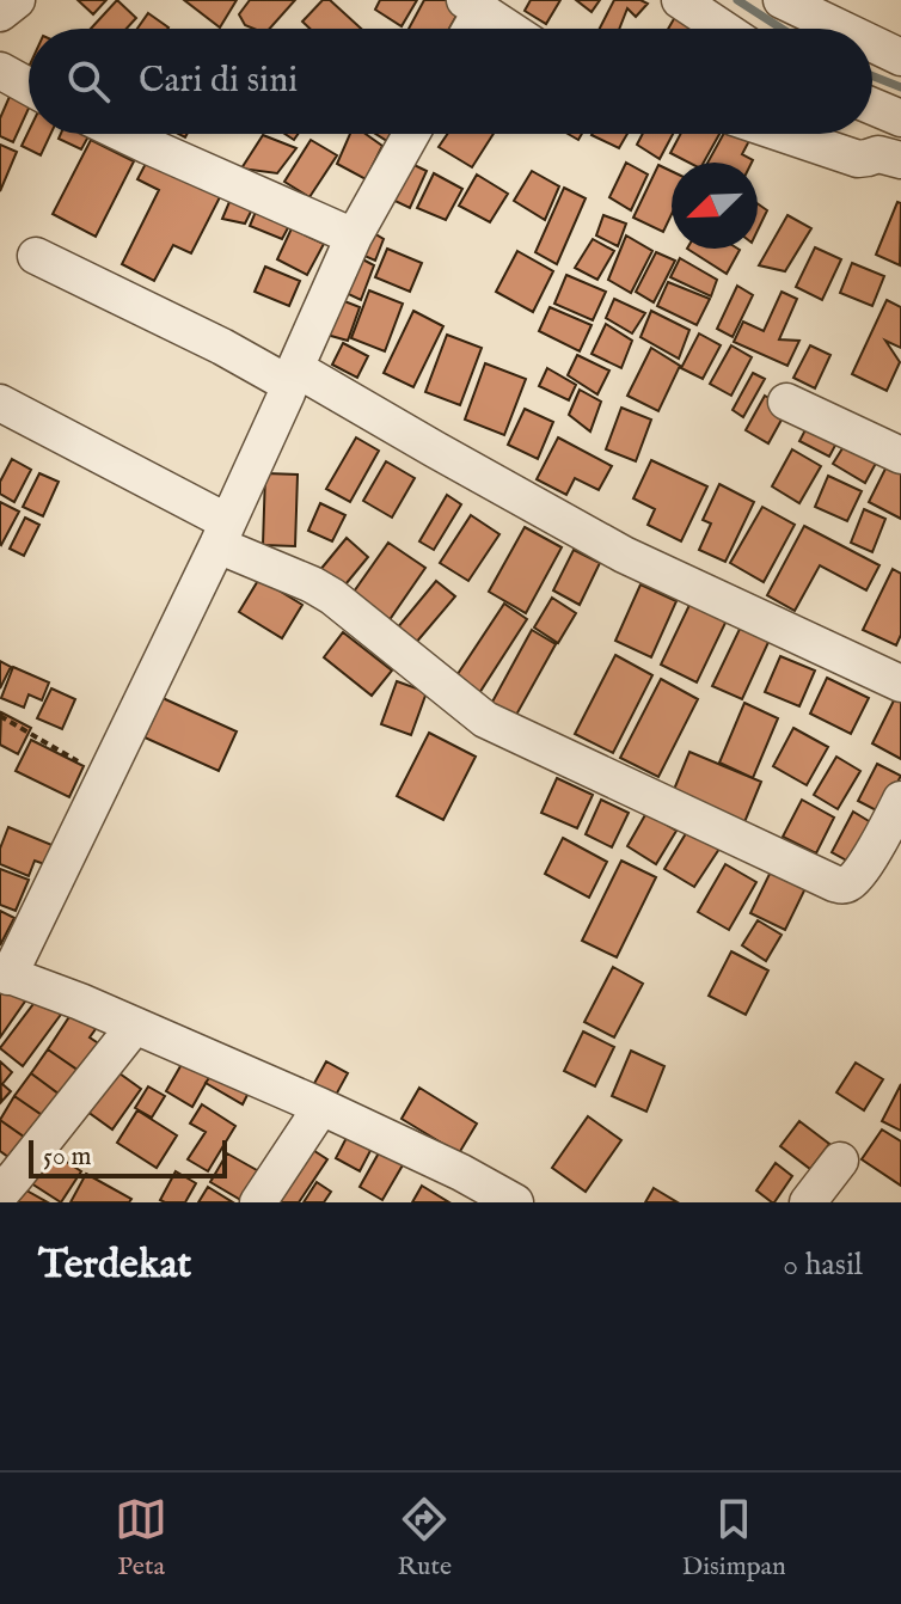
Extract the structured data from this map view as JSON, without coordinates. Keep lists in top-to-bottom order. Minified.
{"scale_bar":"50 m","north":"bottom left","page":{"search":"Cari di sini","scale":"50 m","heading":["Terdekat","0 hasil"],"nav":["Peta","Rute","Disimpan"]}}
